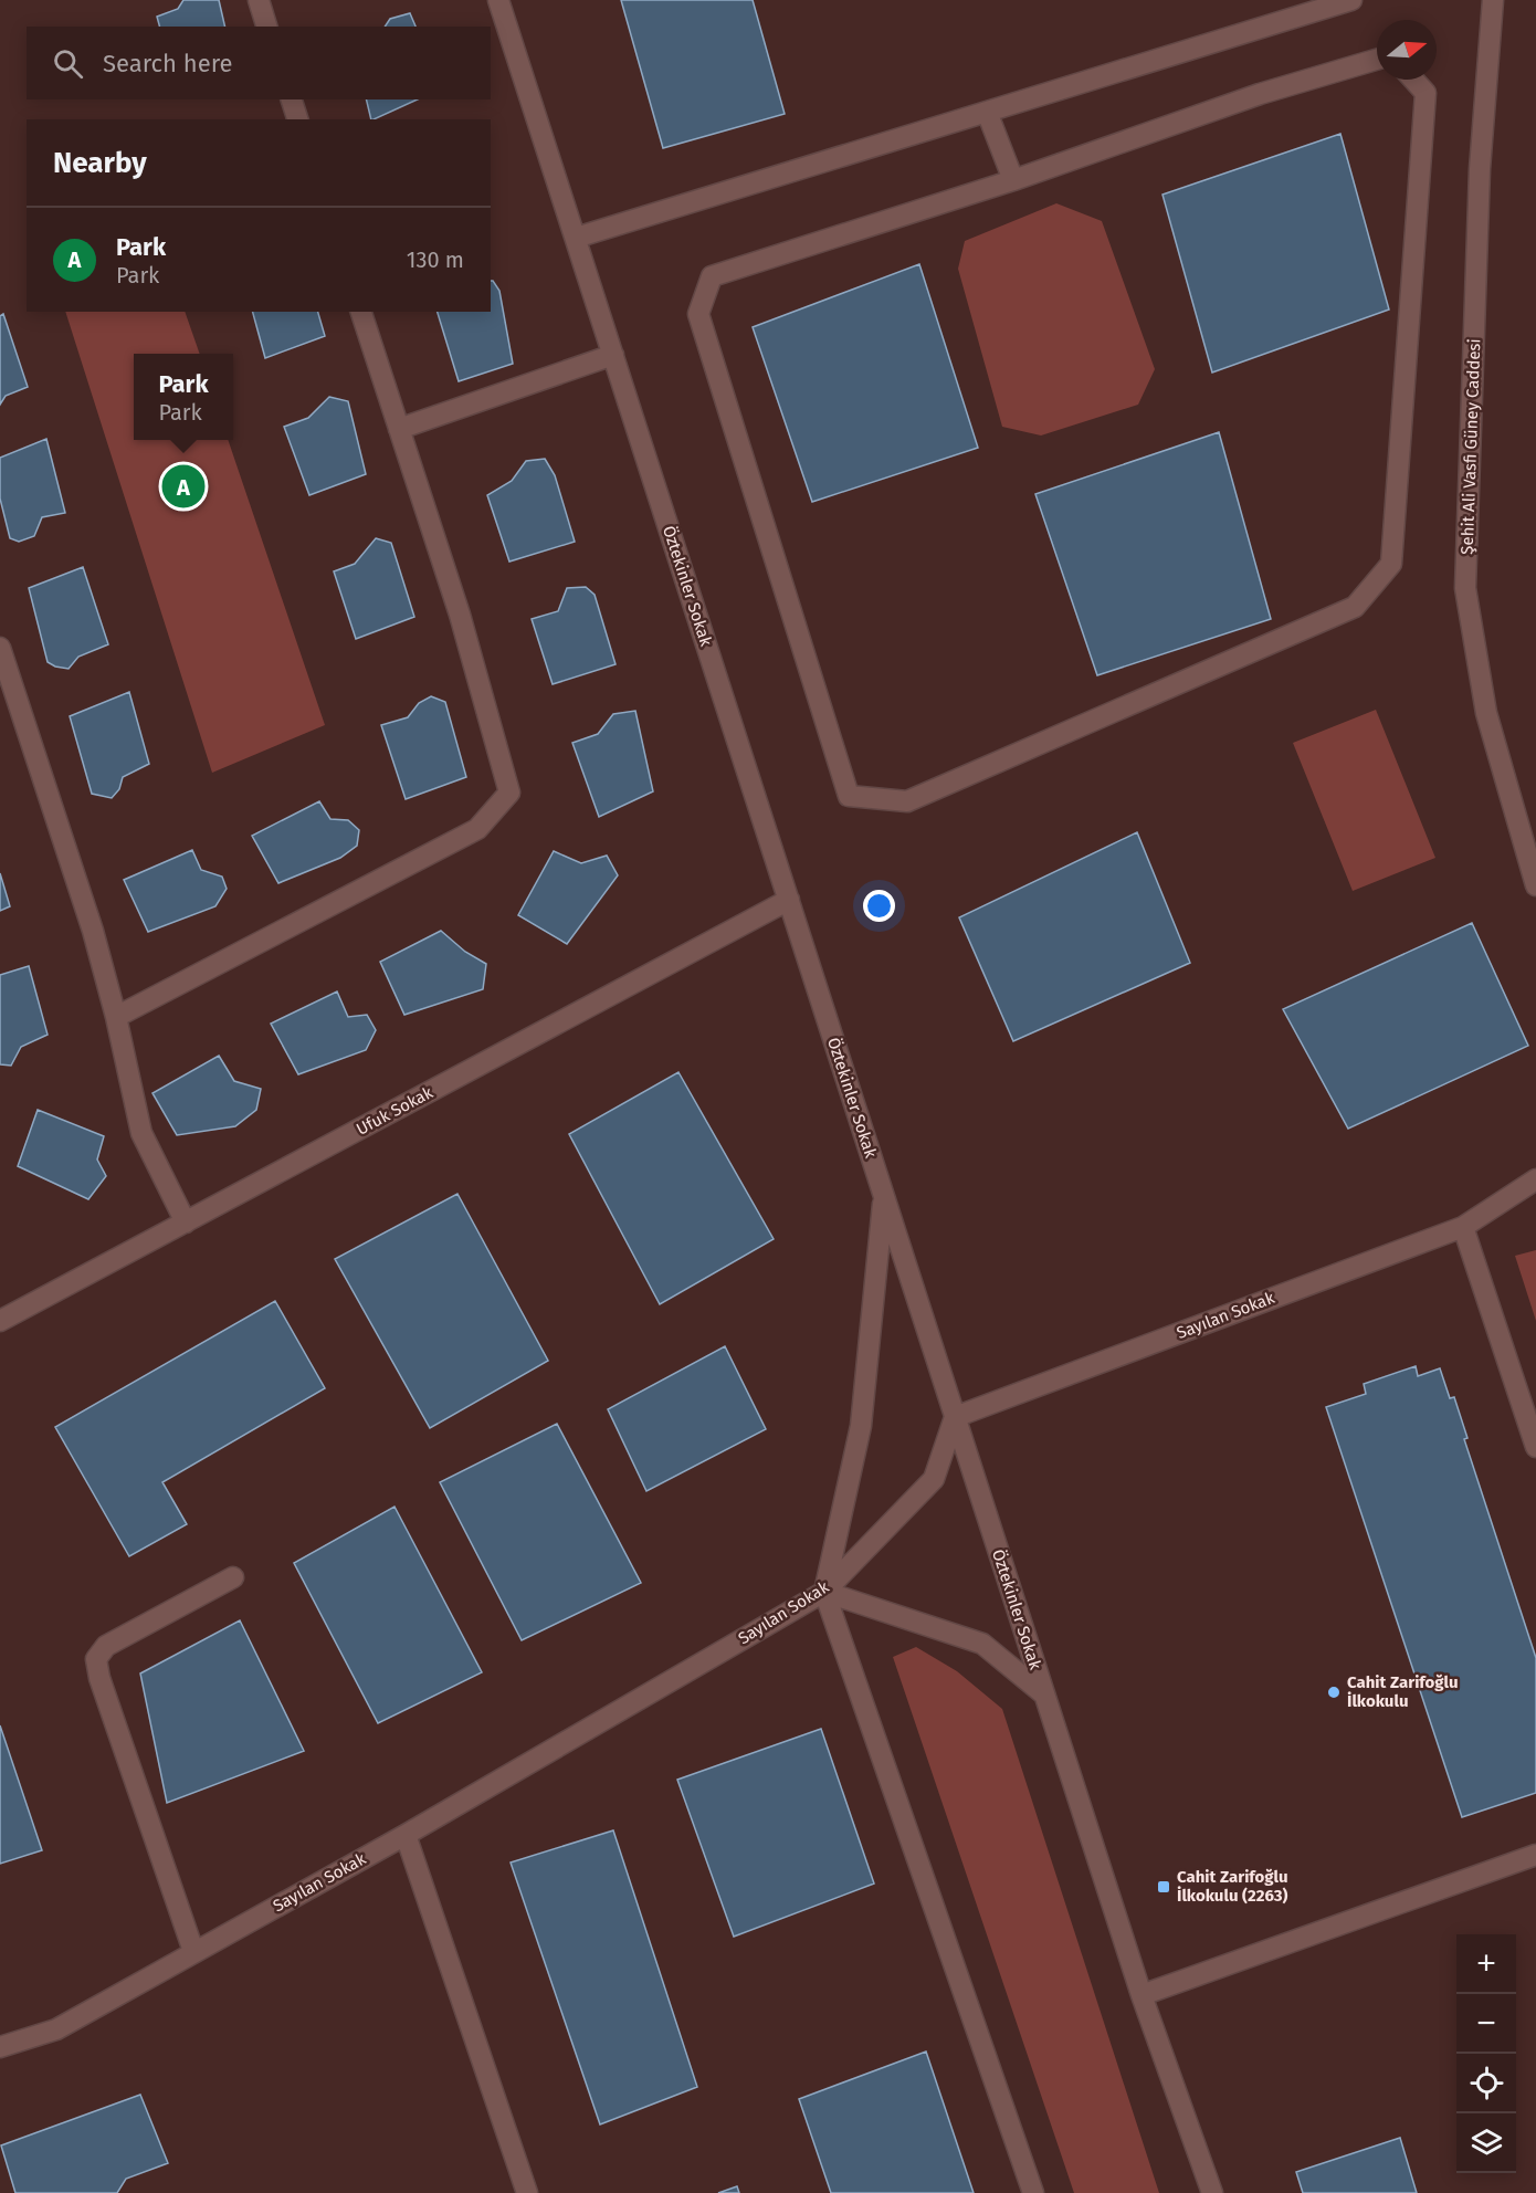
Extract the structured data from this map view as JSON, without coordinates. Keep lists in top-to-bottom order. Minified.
{"streets":{"street":["Şehit Ali Vasfi Güney Caddesi","Öztekinler Sokak","Ufuk Sokak","Sayılan Sokak"]},"crossings":[["Öztekinler Sokak","Ufuk Sokak"],["Öztekinler Sokak","Sayılan Sokak"]],"places":{"other":["Cahit Zarifoğlu İlkokulu"],"transit":["Cahit Zarifoğlu İlkokulu (2263)"]},"north":"right","page":{"search":"Search here","heading":"Nearby","list":[{"mark":"A","name":"Park","note":"Park","value":"130 m"}],"popup":["Park","Park"],"pins":"A","map_buttons":["+","−"]}}
